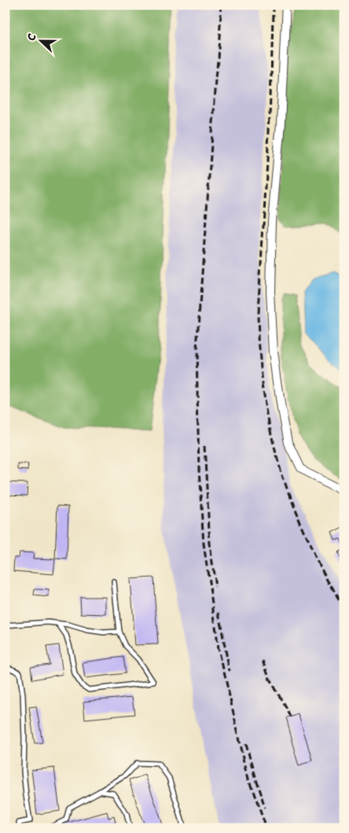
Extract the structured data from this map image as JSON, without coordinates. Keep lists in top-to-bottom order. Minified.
{"north":"left"}
